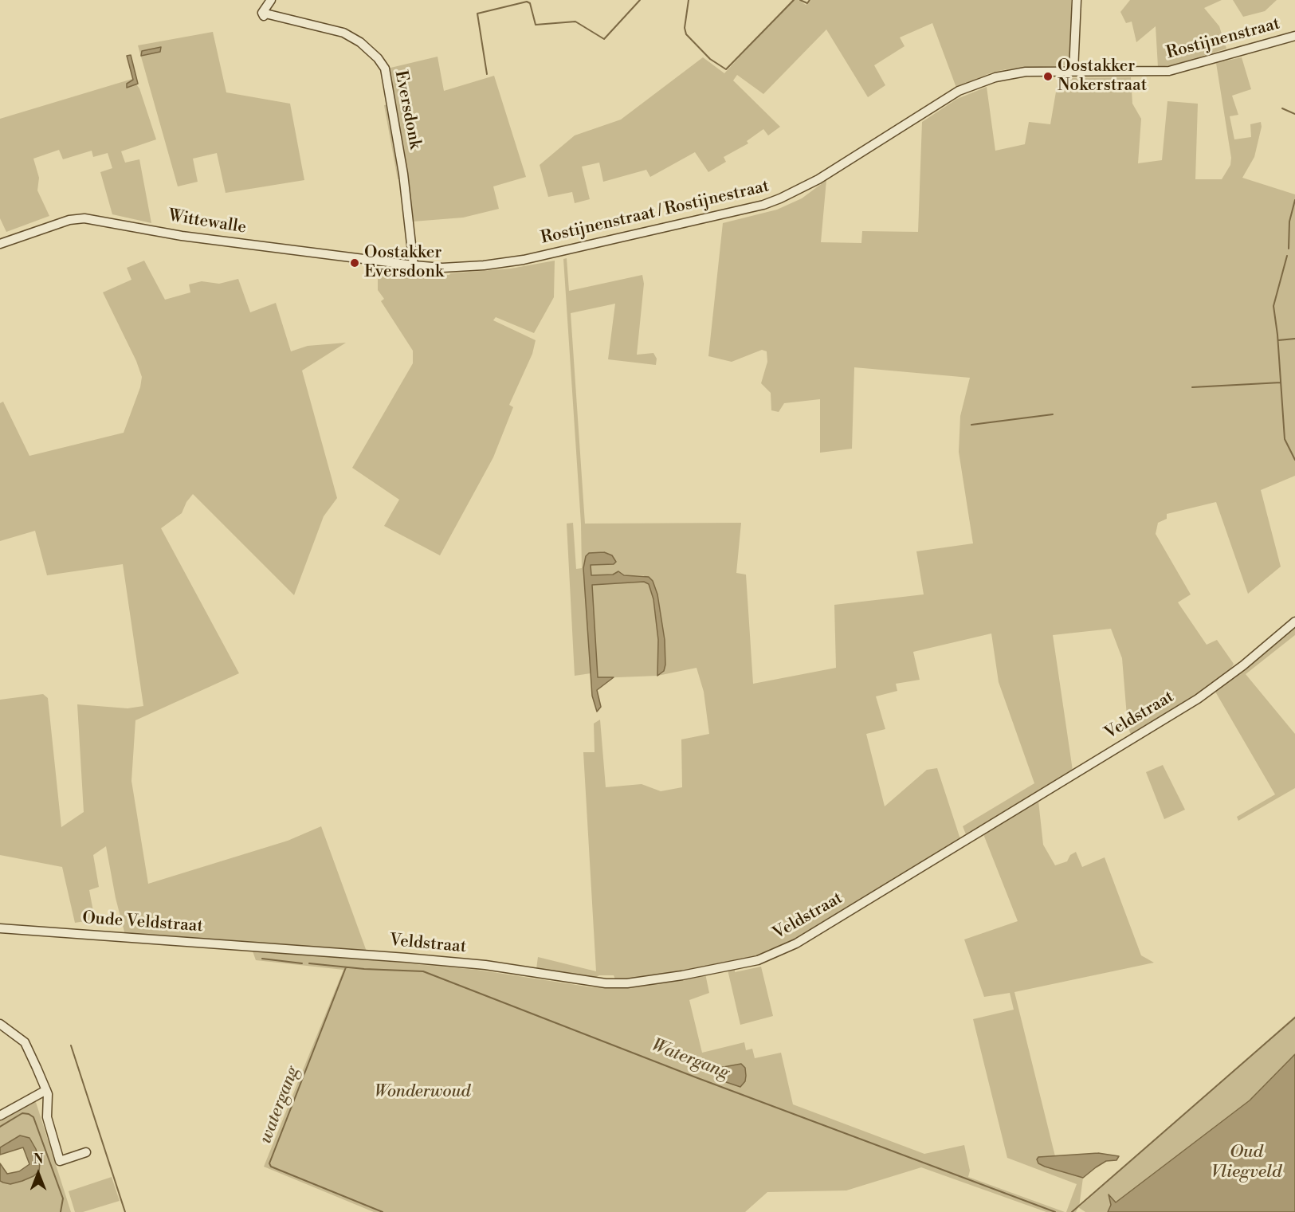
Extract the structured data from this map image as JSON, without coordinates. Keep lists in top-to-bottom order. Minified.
{"streets":{"street":["Rostijnenstraat","Eversdonk","Rostijnenstraat / Rostijnestraat","Wittewalle","Veldstraat","Oude Veldstraat"]},"crossings":[["Rostijnenstraat","Rostijnenstraat / Rostijnestraat"],["Eversdonk","Rostijnenstraat / Rostijnestraat"],["Eversdonk","Wittewalle"],["Rostijnenstraat / Rostijnestraat","Wittewalle"],["Veldstraat","Oude Veldstraat"]],"water":["Watergang","watergang","Oud Vliegveld"],"parks":["Wonderwoud"],"places":["Oostakker Nokerstraat","Oostakker Eversdonk"],"north":"top"}
